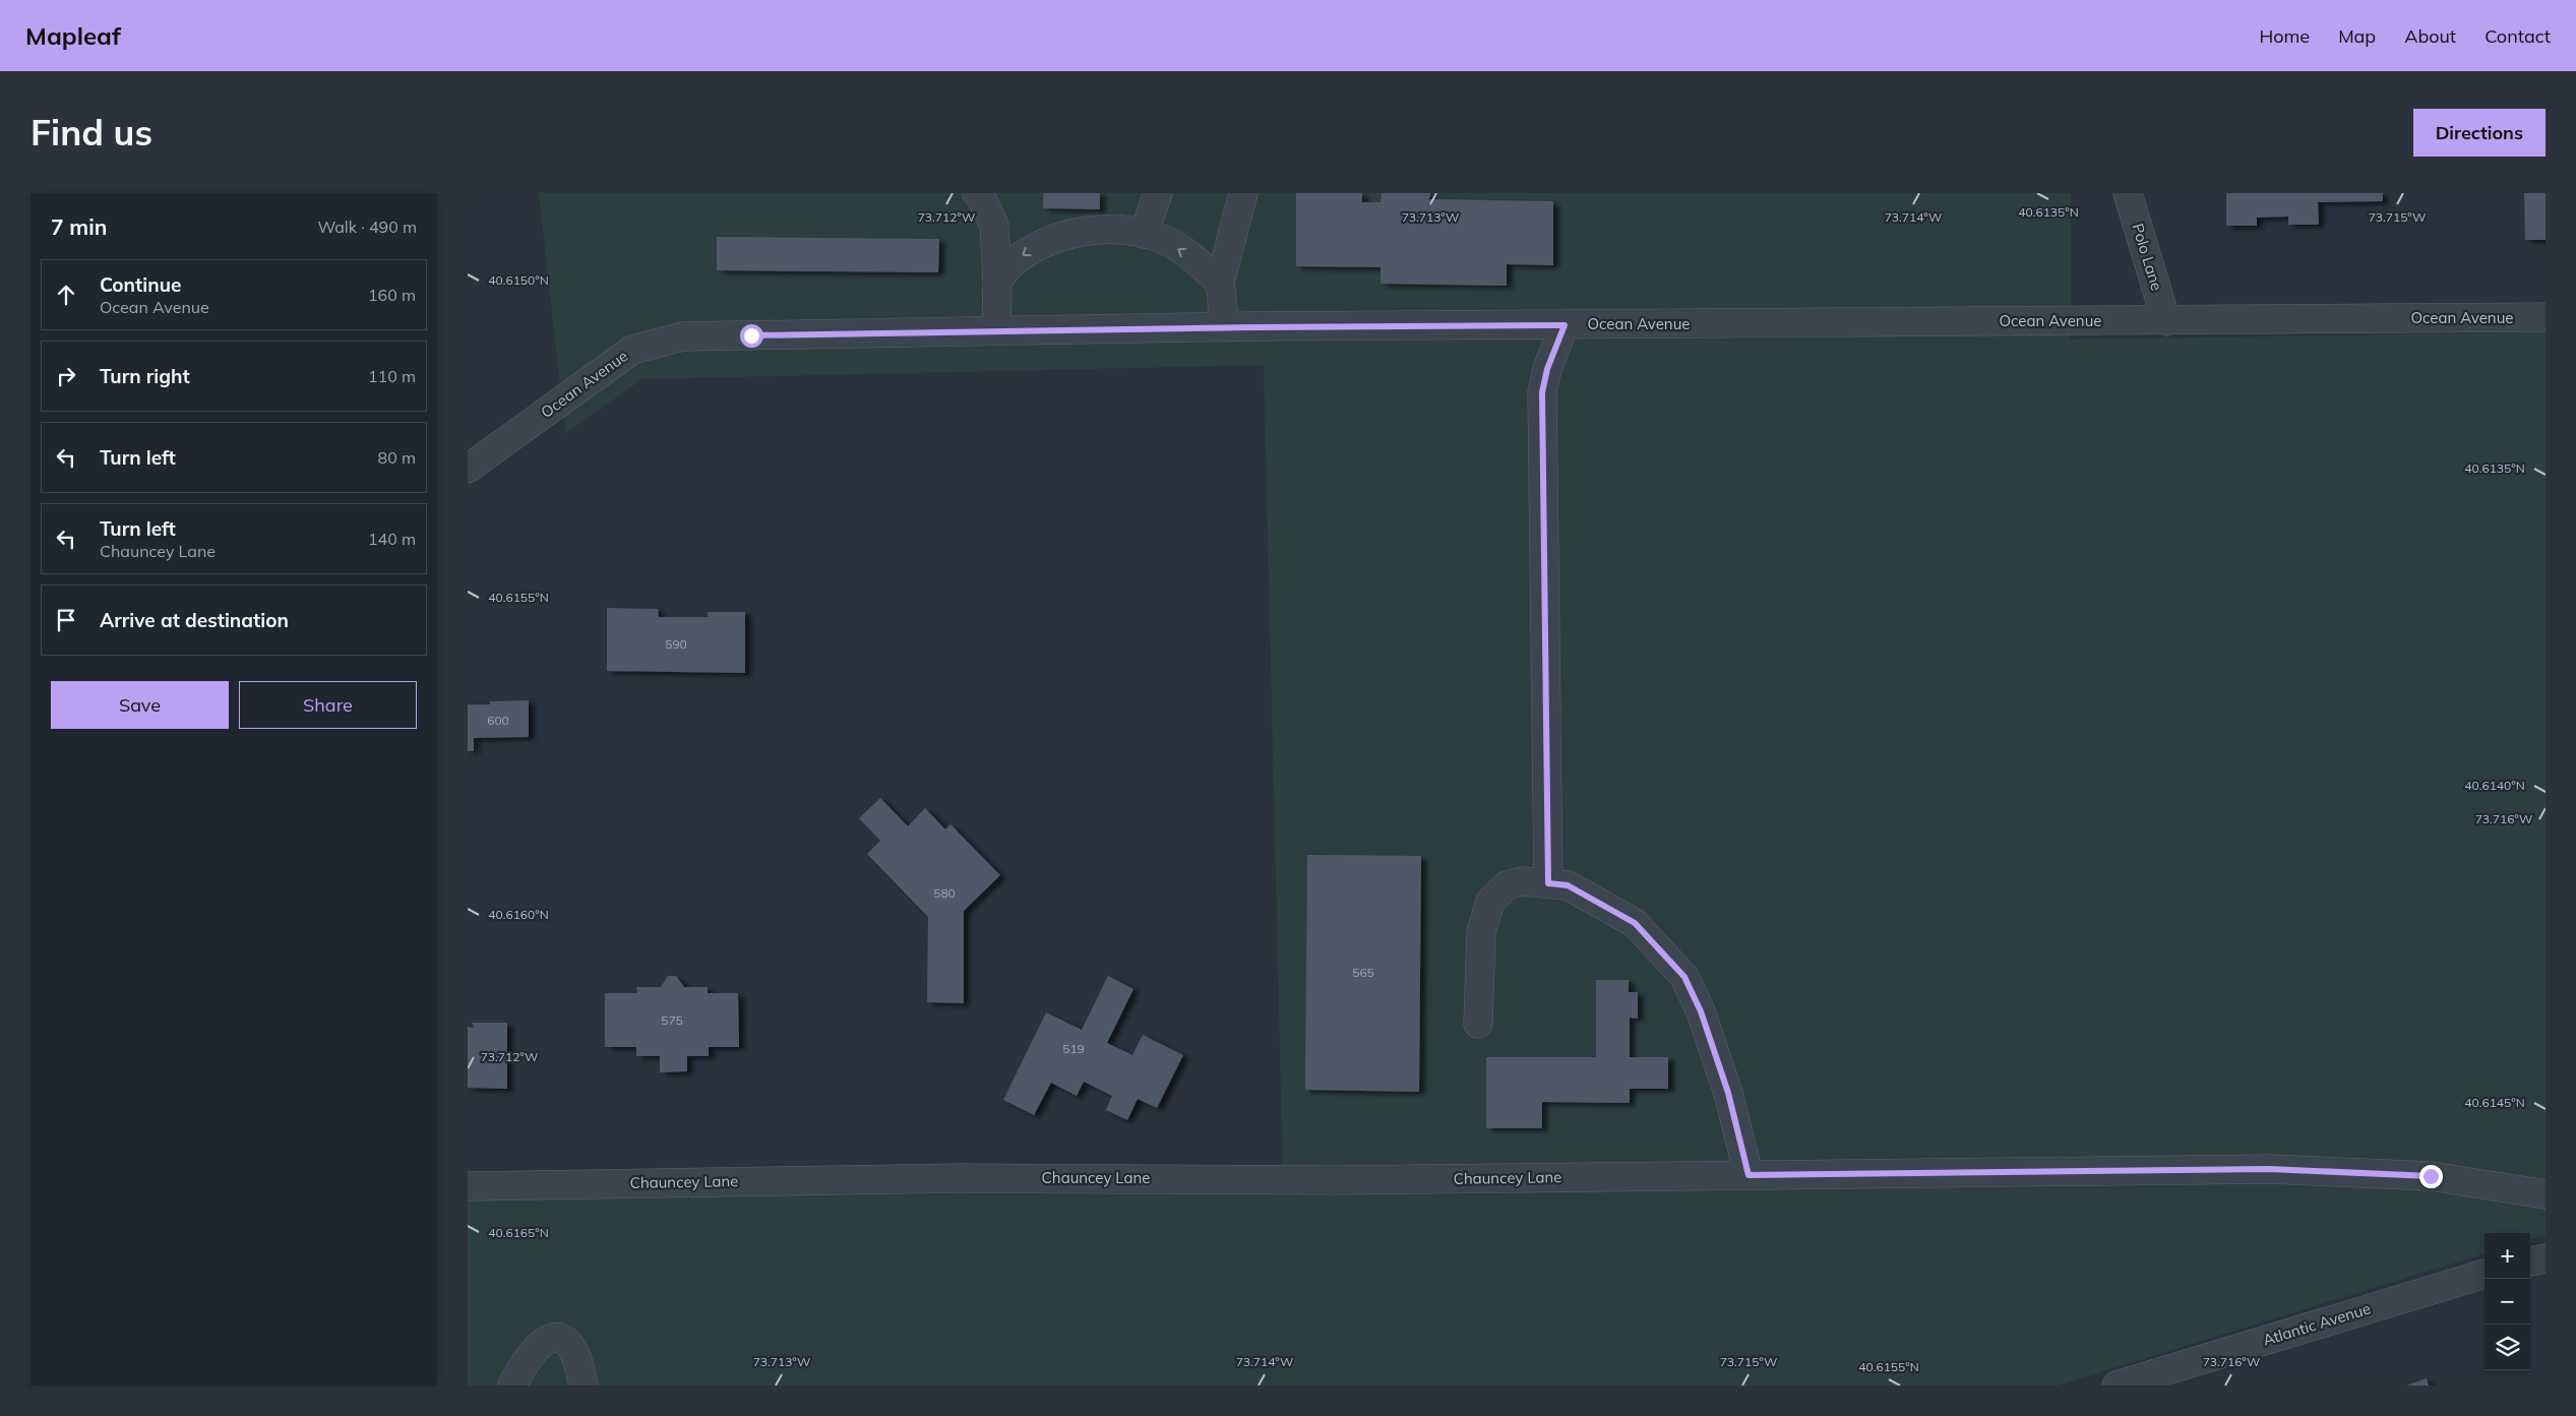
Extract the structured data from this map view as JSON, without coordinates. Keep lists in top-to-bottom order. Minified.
{"streets":{"street":["Polo Lane","Ocean Avenue","Chauncey Lane","Atlantic Avenue"]},"crossings":[["Polo Lane","Ocean Avenue"]],"house_numbers":["590","600","580","565","575","519"],"page":{"header":"Mapleaf","nav":["Home","Map","About","Contact"],"buttons":["Directions",["Save","Share"]],"title":"Find us","heading":["7 min","Walk · 490 m"],"list":[["Continue","Ocean Avenue","160 m"],["Turn right","110 m"],["Turn left","80 m"],["Turn left","Chauncey Lane","140 m"],"Arrive at destination"],"map_buttons":["+","−"]},"coordinates":["40.6135°N","73.712°W","73.713°W","73.714°W","73.715°W","40.6150°N","40.6155°N","40.6140°N","73.716°W","40.6160°N","40.6145°N","40.6165°N"]}
